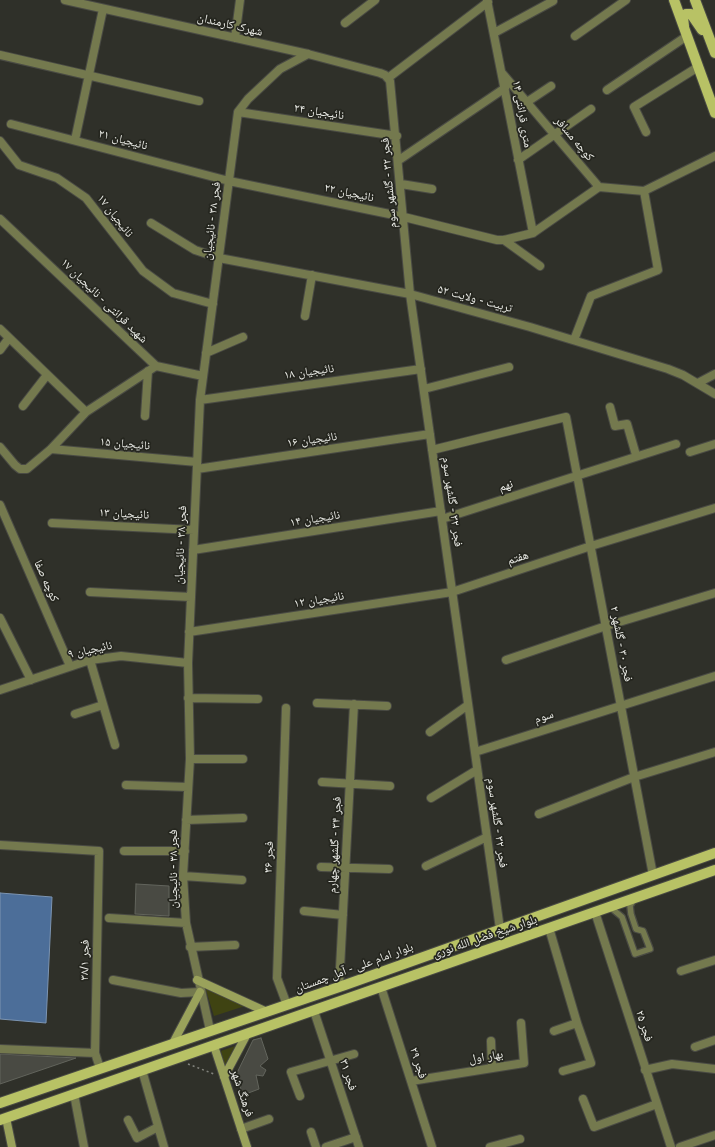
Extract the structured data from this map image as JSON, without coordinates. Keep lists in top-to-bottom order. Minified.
{"streets":{"main road":["بلوار شیخ فضل الله نوری","بلوار امام علی - آمل چمستان","فرهنگ شهر"],"street":["شهرک کارمندان","نائیجیان ۲۴","۱۴ متری قرائتی","کوچه مسافر","نائیجیان ۲۱","فجر ۳۲ - گلشهر سوم","نائیجیان ۲۲","نائیجیان ۱۷","فجر ۳۸ - نائیجیان","تربیت - ولایت ۵۲","شهید قرائتی - نائیجیان ۱۷","نائیجیان ۱۸","نائیجیان ۱۶","نائیجیان ۱۵","نهم","نائیجیان ۱۳","نائیجیان ۱۴","هفتم","کوچه صفا","نائیجیان ۱۲","فجر ۳۰ - گلشهر ۲","نائیجیان ۹","سوم","فجر ۳۴ - گلشهر چهارم","فجر ۳۶","فجر ۳۸/۱","فجر ۲۵","بهار اول","فجر ۲۹","فجر ۳۱"]},"crossings":[["شهرک کارمندان","فجر ۳۲ - گلشهر سوم"],["نائیجیان ۲۴","فجر ۳۲ - گلشهر سوم"],["نائیجیان ۲۴","فجر ۳۸ - نائیجیان"],["۱۴ متری قرائتی","کوچه مسافر"],["۱۴ متری قرائتی","نائیجیان ۲۲"],["نائیجیان ۲۱","نائیجیان ۲۲"],["نائیجیان ۲۱","فجر ۳۸ - نائیجیان"],["فجر ۳۲ - گلشهر سوم","نائیجیان ۲۲"],["فجر ۳۲ - گلشهر سوم","تربیت - ولایت ۵۲"],["فجر ۳۲ - گلشهر سوم","نائیجیان ۱۸"],["فجر ۳۲ - گلشهر سوم","نائیجیان ۱۶"],["فجر ۳۲ - گلشهر سوم","نهم"],["فجر ۳۲ - گلشهر سوم","نائیجیان ۱۴"],["فجر ۳۲ - گلشهر سوم","هفتم"],["فجر ۳۲ - گلشهر سوم","نائیجیان ۱۲"],["فجر ۳۲ - گلشهر سوم","فجر ۳۰ - گلشهر ۲"],["فجر ۳۲ - گلشهر سوم","سوم"],["فجر ۳۲ - گلشهر سوم","بلوار امام علی - آمل چمستان"],["نائیجیان ۲۲","فجر ۳۸ - نائیجیان"],["نائیجیان ۱۷","فجر ۳۸ - نائیجیان"],["فجر ۳۸ - نائیجیان","تربیت - ولایت ۵۲"],["فجر ۳۸ - نائیجیان","نائیجیان ۱۸"],["فجر ۳۸ - نائیجیان","نائیجیان ۱۶"],["فجر ۳۸ - نائیجیان","نائیجیان ۱۵"],["فجر ۳۸ - نائیجیان","نائیجیان ۱۳"],["فجر ۳۸ - نائیجیان","نائیجیان ۱۴"],["فجر ۳۸ - نائیجیان","نائیجیان ۱۲"],["فجر ۳۸ - نائیجیان","نائیجیان ۹"],["فجر ۳۸ - نائیجیان","بلوار امام علی - آمل چمستان"],["نائیجیان ۱۶","نائیجیان ۱۵"],["نهم","نائیجیان ۱۴"],["نهم","فجر ۳۰ - گلشهر ۲"],["هفتم","نائیجیان ۱۲"],["هفتم","فجر ۳۰ - گلشهر ۲"],["کوچه صفا","نائیجیان ۹"],["فجر ۳۰ - گلشهر ۲","سوم"],["فجر ۳۰ - گلشهر ۲","بلوار امام علی - آمل چمستان"],["فجر ۳۴ - گلشهر چهارم","بلوار امام علی - آمل چمستان"],["فجر ۳۶","بلوار امام علی - آمل چمستان"],["بلوار شیخ فضل الله نوری","فجر ۲۵"],["بلوار شیخ فضل الله نوری","فجر ۲۹"],["بلوار شیخ فضل الله نوری","فجر ۳۱"],["بلوار شیخ فضل الله نوری","فرهنگ شهر"],["فجر ۳۸/۱","بلوار امام علی - آمل چمستان"],["بهار اول","فجر ۲۹"]]}
